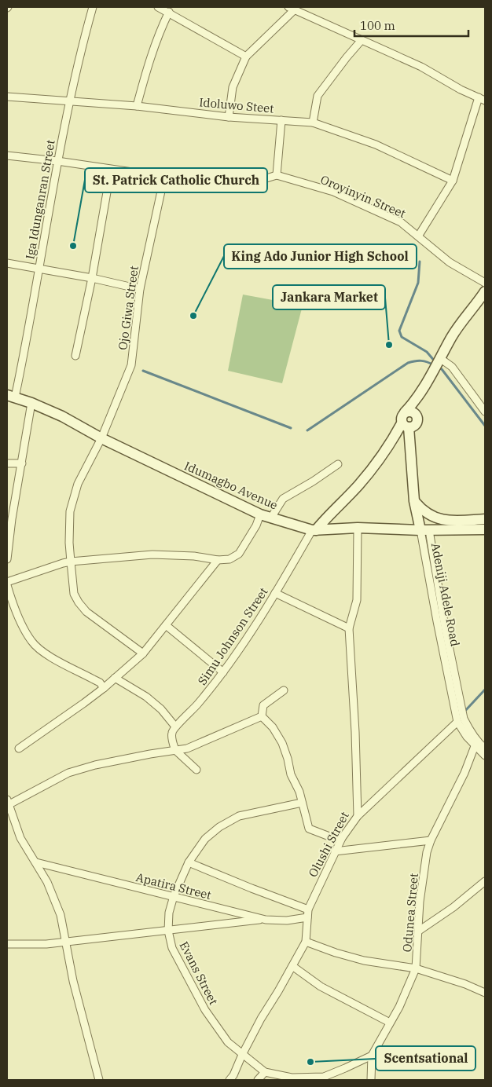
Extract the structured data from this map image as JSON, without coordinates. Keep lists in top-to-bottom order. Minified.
{"streets":{"main road":["Idumagbo Avenue","Adeniji Adele Road"],"street":["Idoluwo Steet","Oroyinyin Street","Iga Idunganran Street","Ojo Giwa Street","Simu Johnson Street","Olushi Street","Apatira Street","Odunea Street","Evans Street"]},"crossings":[["Idoluwo Steet","Iga Idunganran Street"],["Iga Idunganran Street","Idumagbo Avenue"],["Ojo Giwa Street","Idumagbo Avenue"],["Idumagbo Avenue","Adeniji Adele Road"],["Idumagbo Avenue","Simu Johnson Street"],["Idumagbo Avenue","Olushi Street"],["Adeniji Adele Road","Odunea Street"],["Olushi Street","Apatira Street"],["Olushi Street","Evans Street"],["Apatira Street","Evans Street"],["Odunea Street","Evans Street"]],"places":["St. Patrick Catholic Church","King Ado Junior High School","Jankara Market","Scentsational"],"scale_bar":"100 m"}
